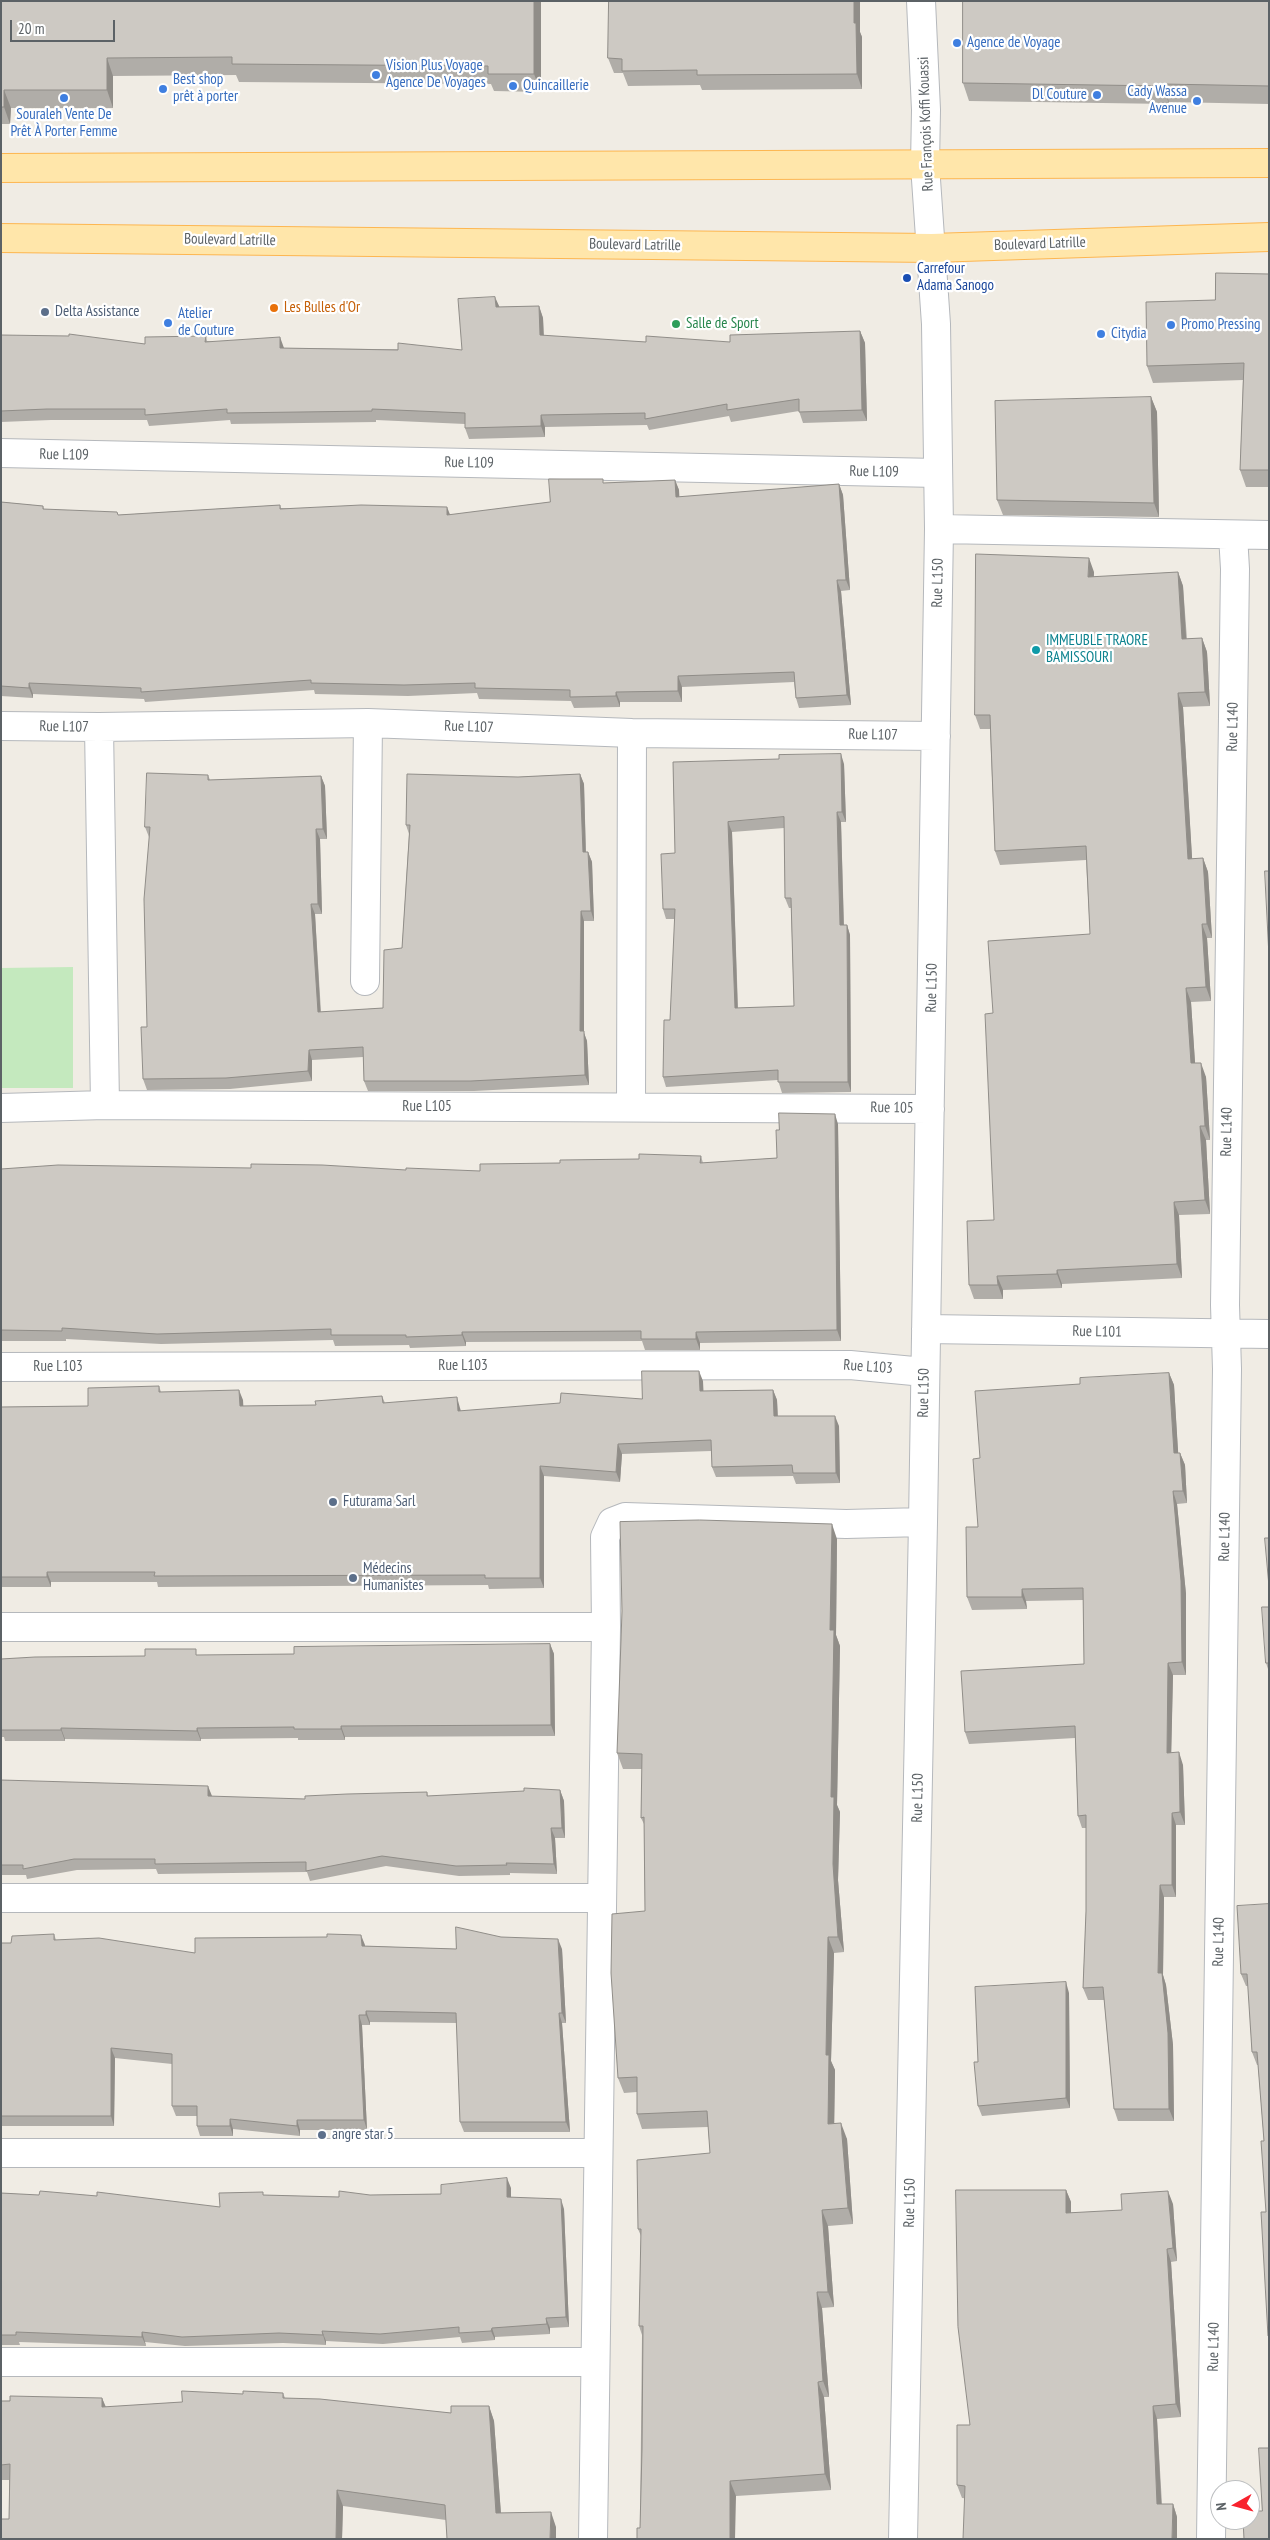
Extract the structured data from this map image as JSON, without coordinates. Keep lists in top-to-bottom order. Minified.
{"streets":{"main road":["Boulevard Latrille"],"street":["Rue François Koffi Kouassi","Rue L109","Rue L150","Rue L107","Rue L140","Rue L105","Rue 105","Rue L101","Rue L103"]},"crossings":[["Rue François Koffi Kouassi","Boulevard Latrille"],["Rue François Koffi Kouassi","Rue L150"],["Boulevard Latrille","Rue L150"],["Rue L109","Rue L150"],["Rue L150","Rue L107"],["Rue L150","Rue 105"],["Rue L150","Rue L101"],["Rue L150","Rue L103"],["Rue L140","Rue L101"],["Rue L105","Rue 105"]],"places":["Agence de Voyage","Vision Plus Voyage Agence De Voyages","Quincaillerie","Best shop prêt à porter","Dl Couture","Souraleh Vente De Prêt À Porter Femme","Cady Wassa Avenue","Carrefour Adama Sanogo","Les Bulles d'Or","Delta Assistance","Atelier de Couture","Salle de Sport","Promo Pressing","Citydia","IMMEUBLE TRAORE BAMISSOURI","Futurama Sarl","Médecins Humanistes","angre star 5"],"scale_bar":"20 m","north":"left"}
